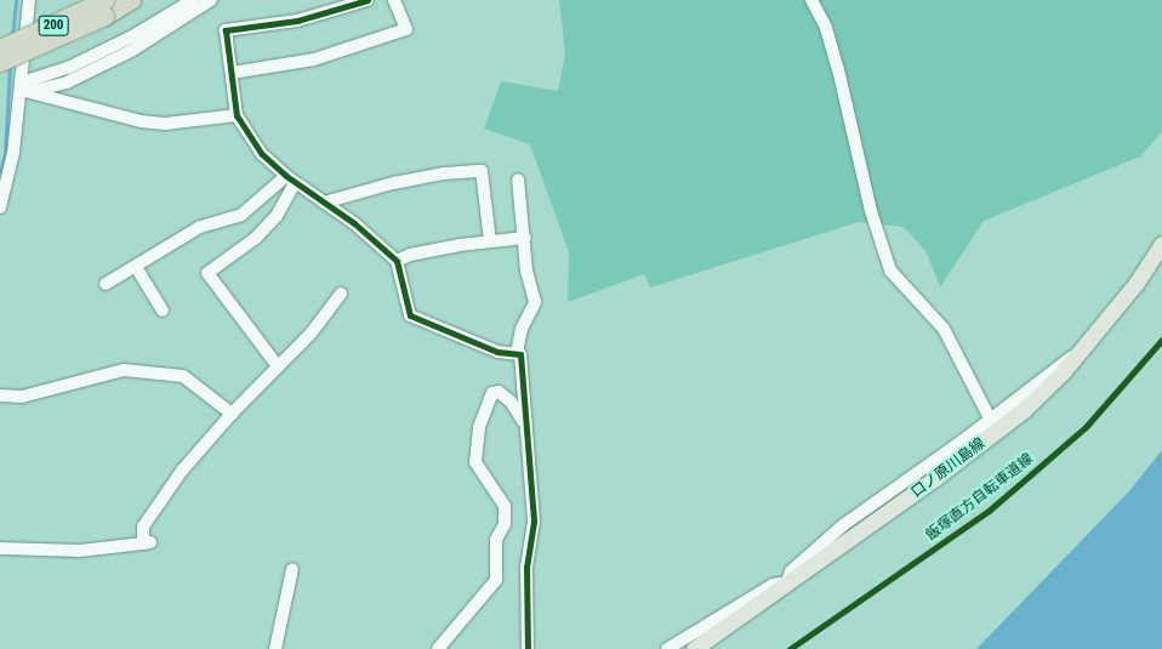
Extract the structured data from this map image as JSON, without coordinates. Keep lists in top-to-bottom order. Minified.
{"streets":{"highway":["200"],"main road":["口ノ原川島線"],"cycle path":["飯塚直方自転車道線"]}}
